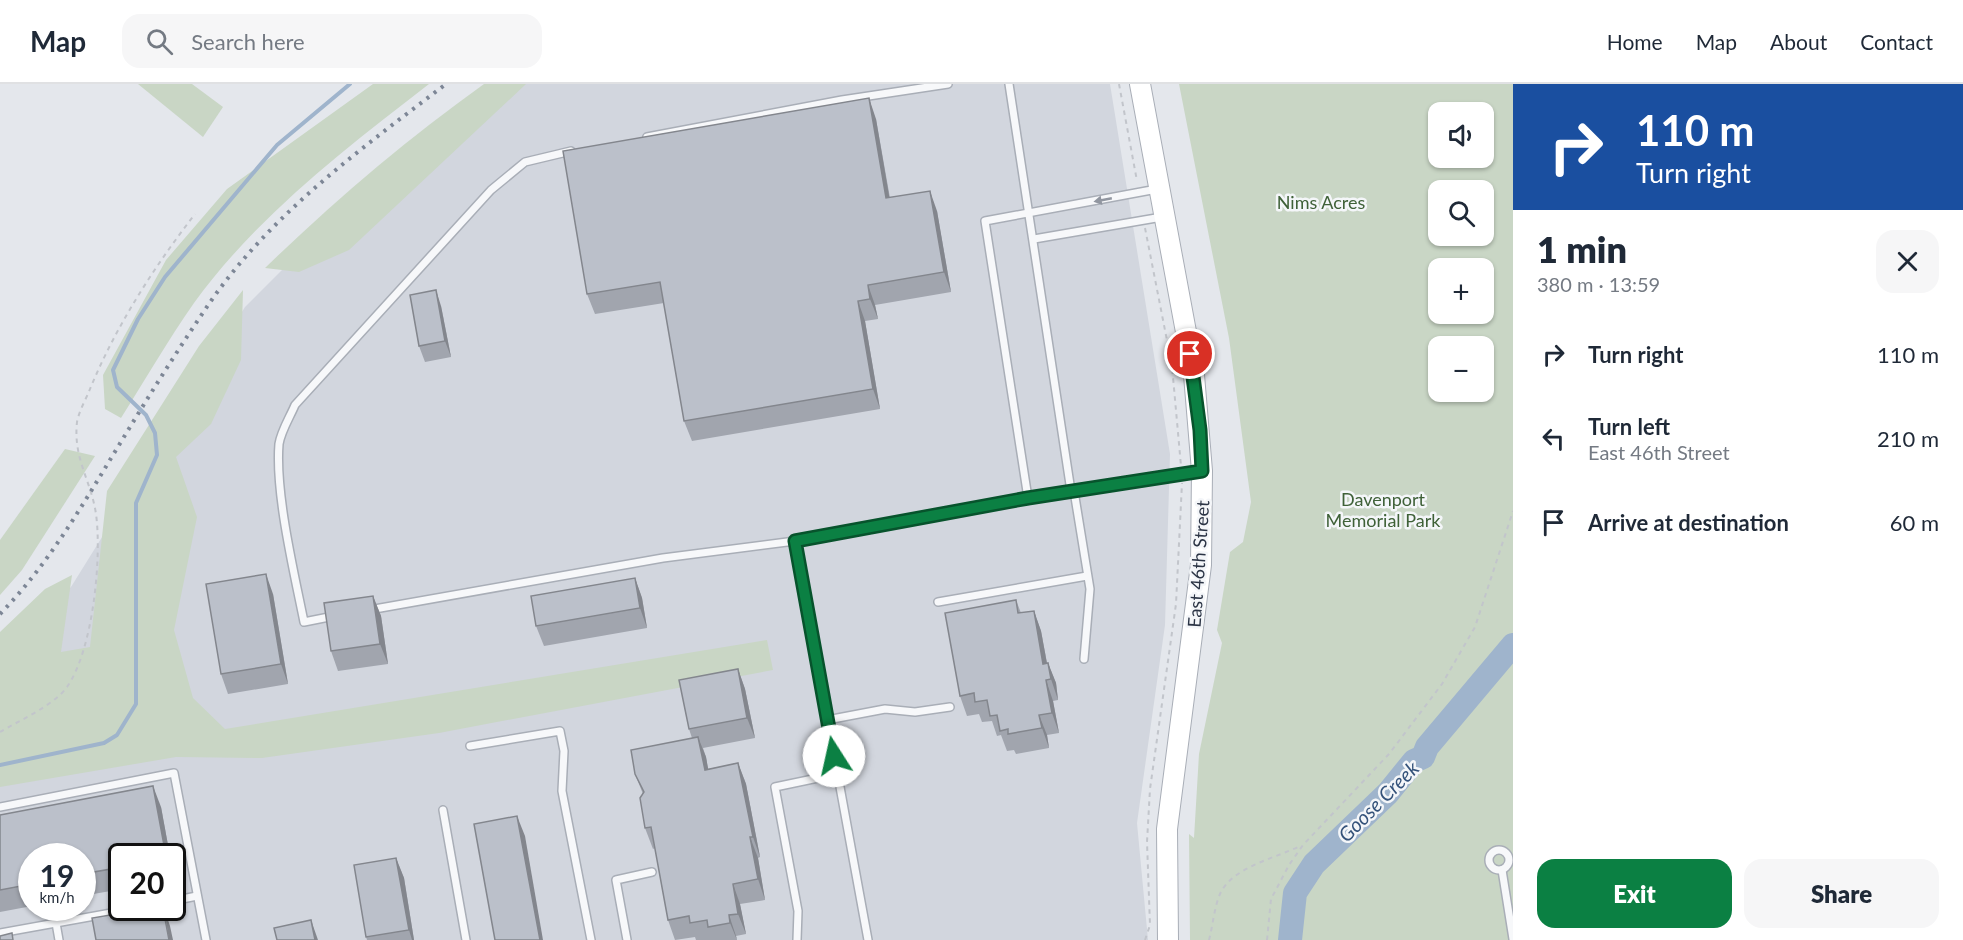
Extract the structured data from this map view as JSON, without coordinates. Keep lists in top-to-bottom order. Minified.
{"streets":{"street":["East 46th Street"]},"water":["Goose Creek"],"parks":["Nims Acres","Davenport Memorial Park"],"page":{"header":"Map","search":"Search here","nav":["Home","Map","About","Contact"],"turn":["110 m","Turn right"],"map_buttons":["+","−"],"heading":["1 min","380 m · 13:59"],"list":[{"name":"Turn right","value":"110 m"},{"name":"Turn left","note":"East 46th Street","value":"210 m"},{"name":"Arrive at destination","value":"60 m"}],"speed":"19 km/h","limit":"20","buttons":["Exit","Share"]}}
